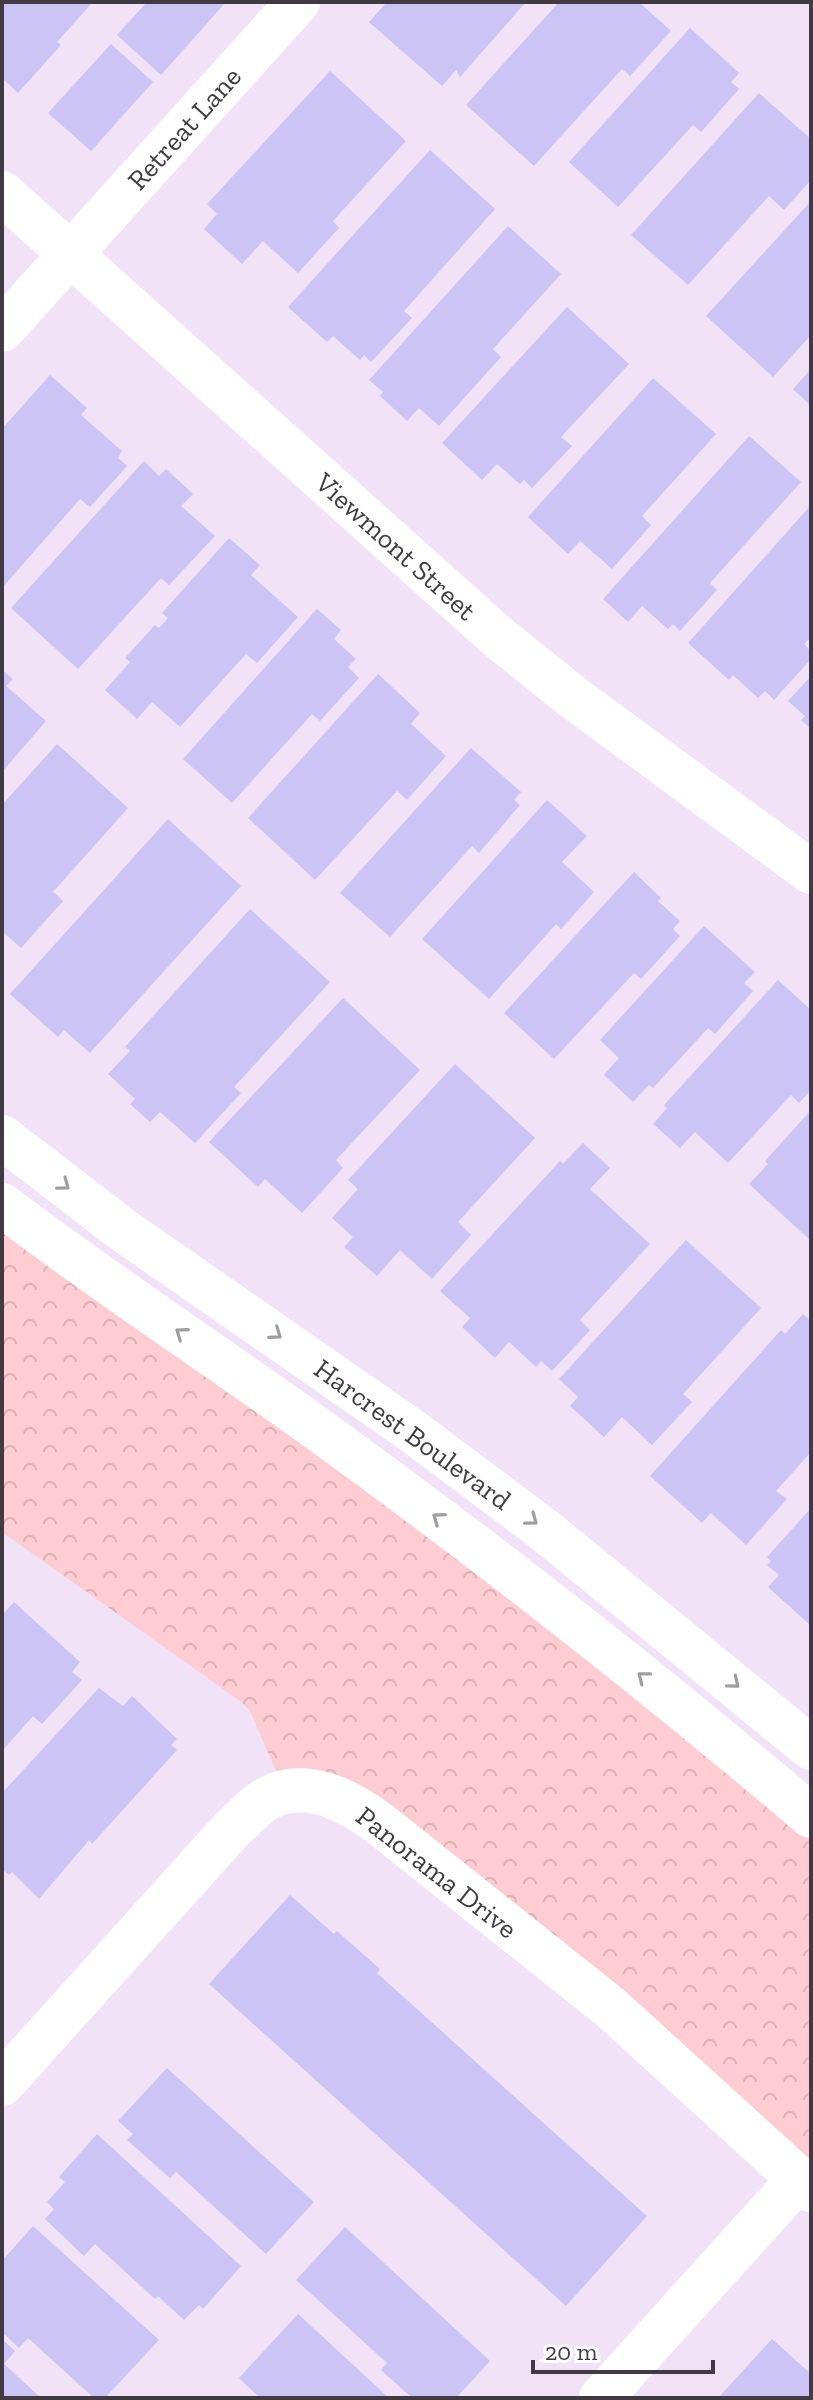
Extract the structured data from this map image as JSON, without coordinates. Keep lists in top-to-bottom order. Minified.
{"streets":{"street":["Retreat Lane","Viewmont Street","Harcrest Boulevard","Panorama Drive"]},"crossings":[["Retreat Lane","Viewmont Street"]],"scale_bar":"20 m"}
